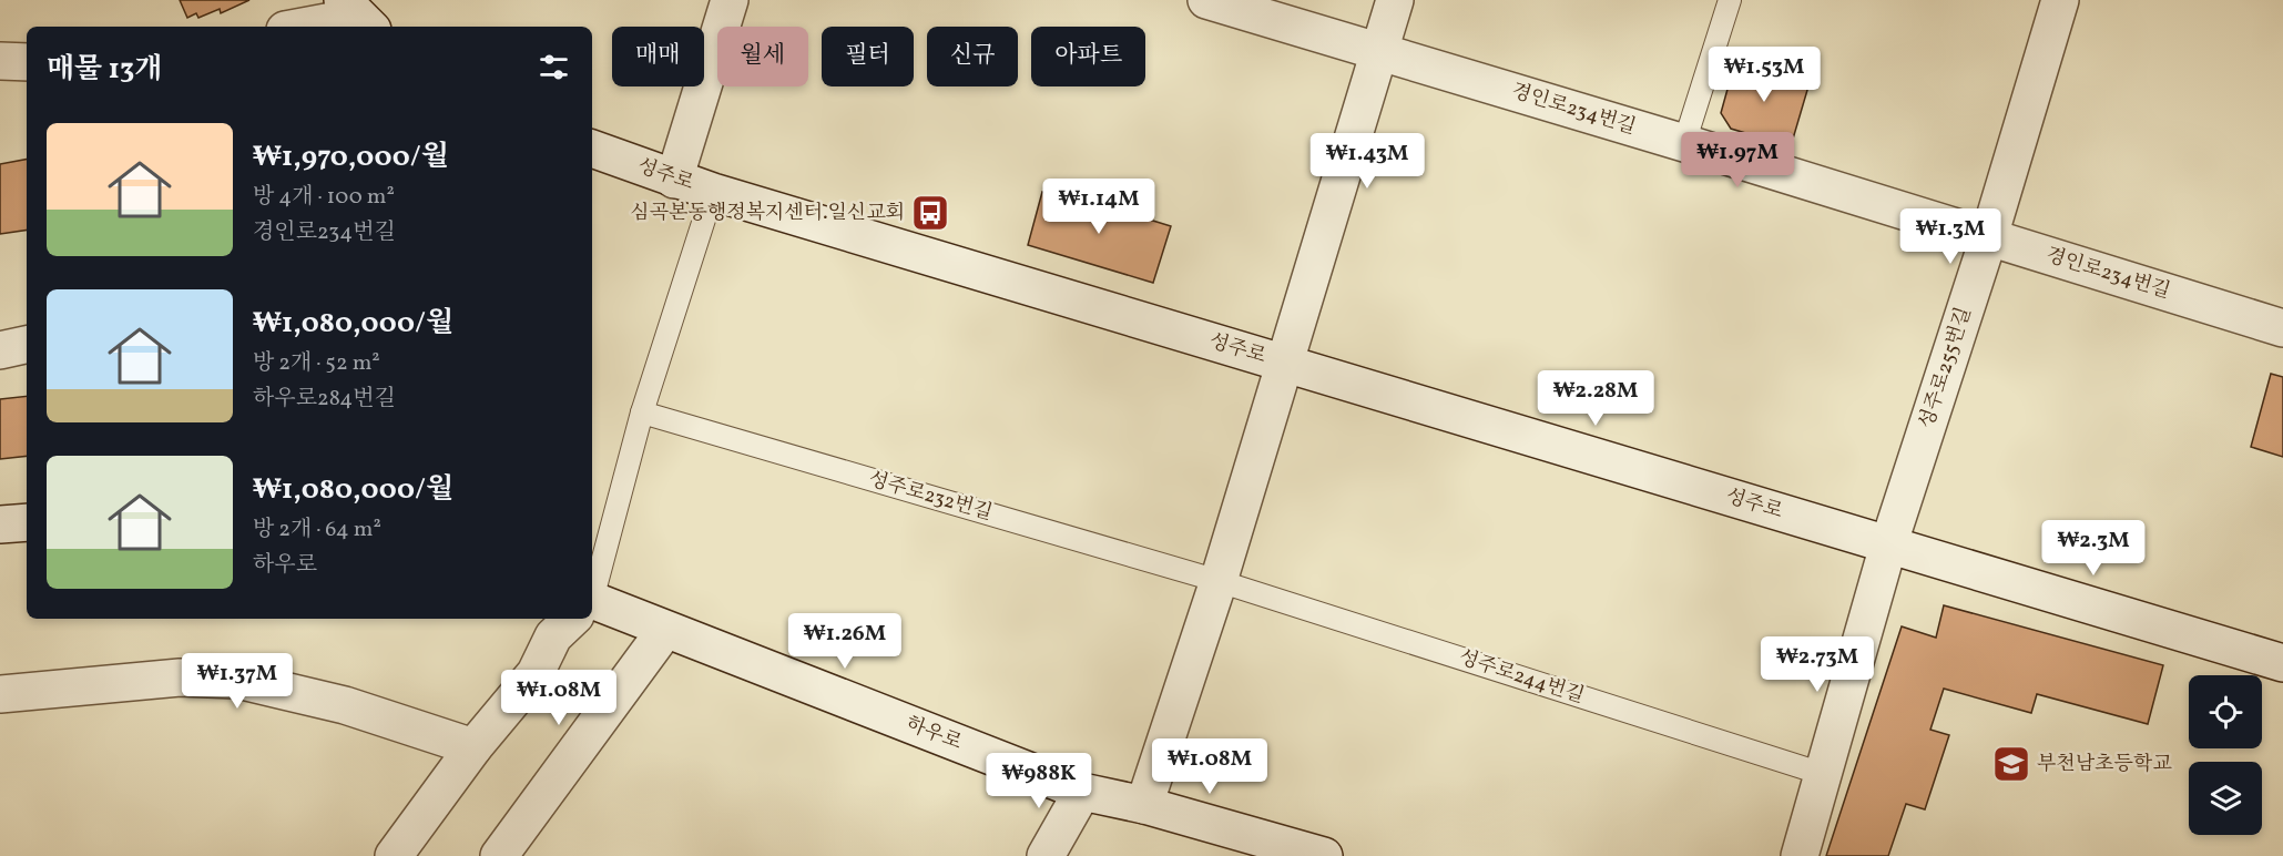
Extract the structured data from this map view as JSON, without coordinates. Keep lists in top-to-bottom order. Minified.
{"streets":{"street":["경인로234번길","성주로","성주로255번길","하우로"],"lane":["성주로232번길","성주로244번길"]},"crossings":[["경인로234번길","성주로255번길"],["성주로","성주로255번길"],["성주로232번길","성주로244번길"]],"places":{"bus stop":["심곡본동행정복지센터.일신교회"],"school or university":["부천남초등학교"]},"page":{"chip":["매매","월세","필터","신규","아파트"],"heading":"매물 13개","price":["₩1.53M","₩1.97M","₩1.43M","₩1.14M","₩1.3M","₩2.28M","₩2.3M","₩1.26M","₩2.73M","₩1.37M","₩1.08M","₩1.08M","₩988K"],"list":[{"name":"₩1,970,000/월","note":"방 4개 · 100 m² · 경인로234번길"},{"name":"₩1,080,000/월","note":"방 2개 · 52 m² · 하우로284번길"},{"name":"₩1,080,000/월","note":"방 2개 · 64 m² · 하우로"}]}}
